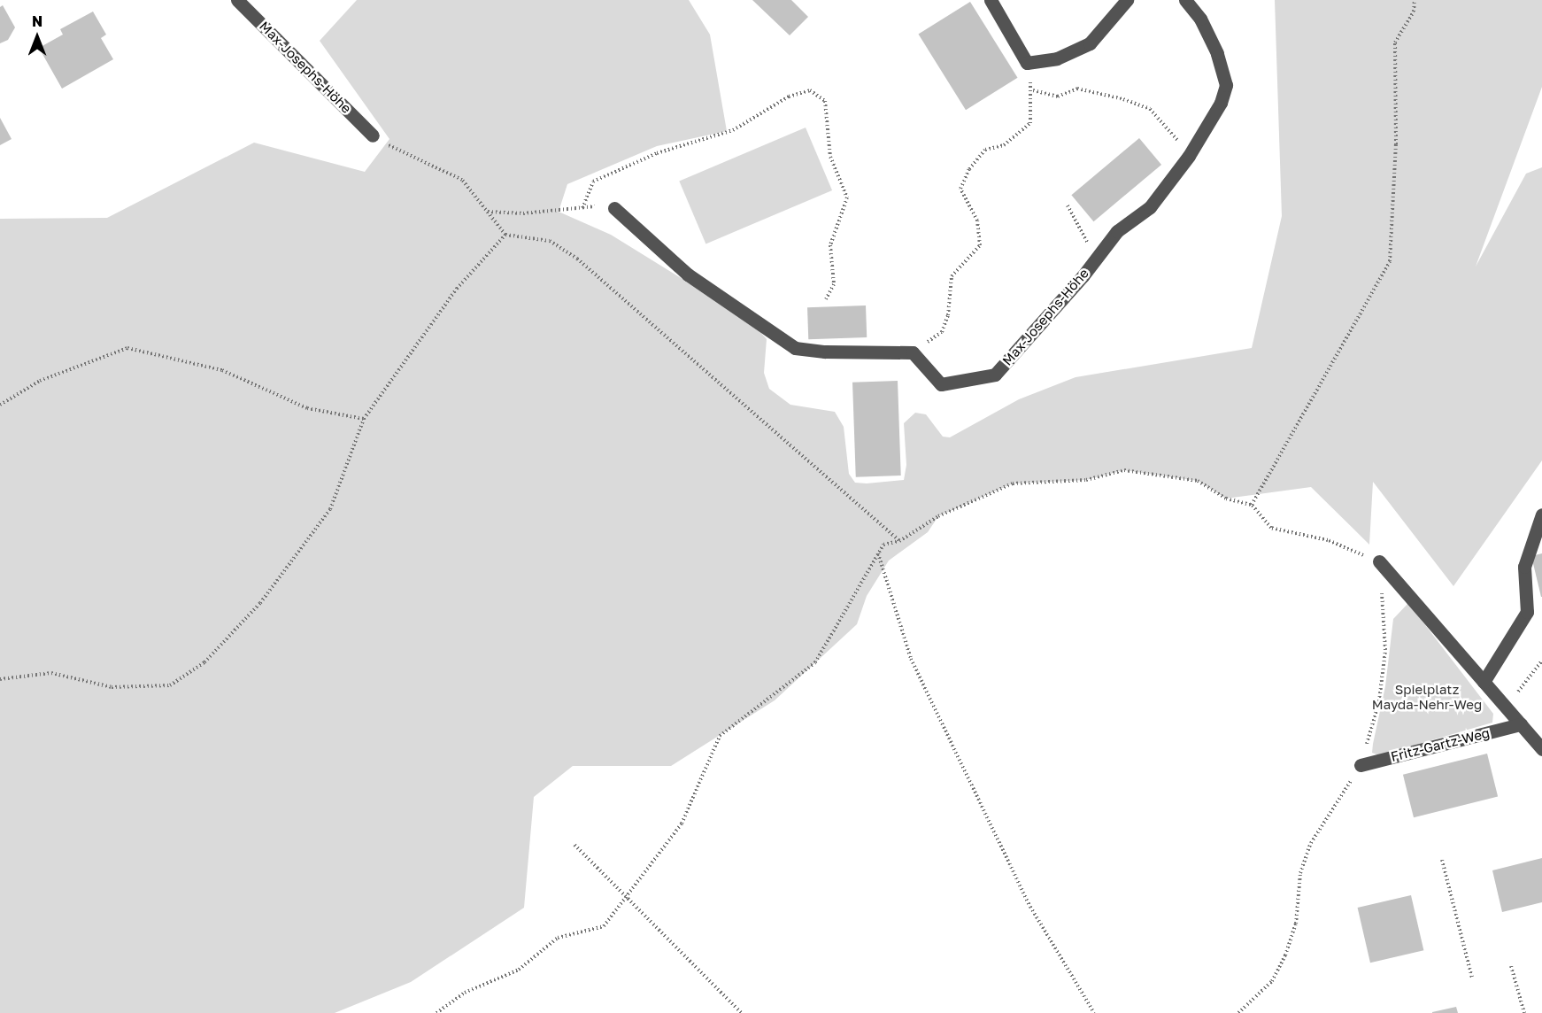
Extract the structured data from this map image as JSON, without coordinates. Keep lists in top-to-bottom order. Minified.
{"streets":{"street":["Max-Josephs-Höhe","Fritz-Gartz-Weg"]},"parks":["Spielplatz Mayda-Nehr-Weg"],"north":"top"}
